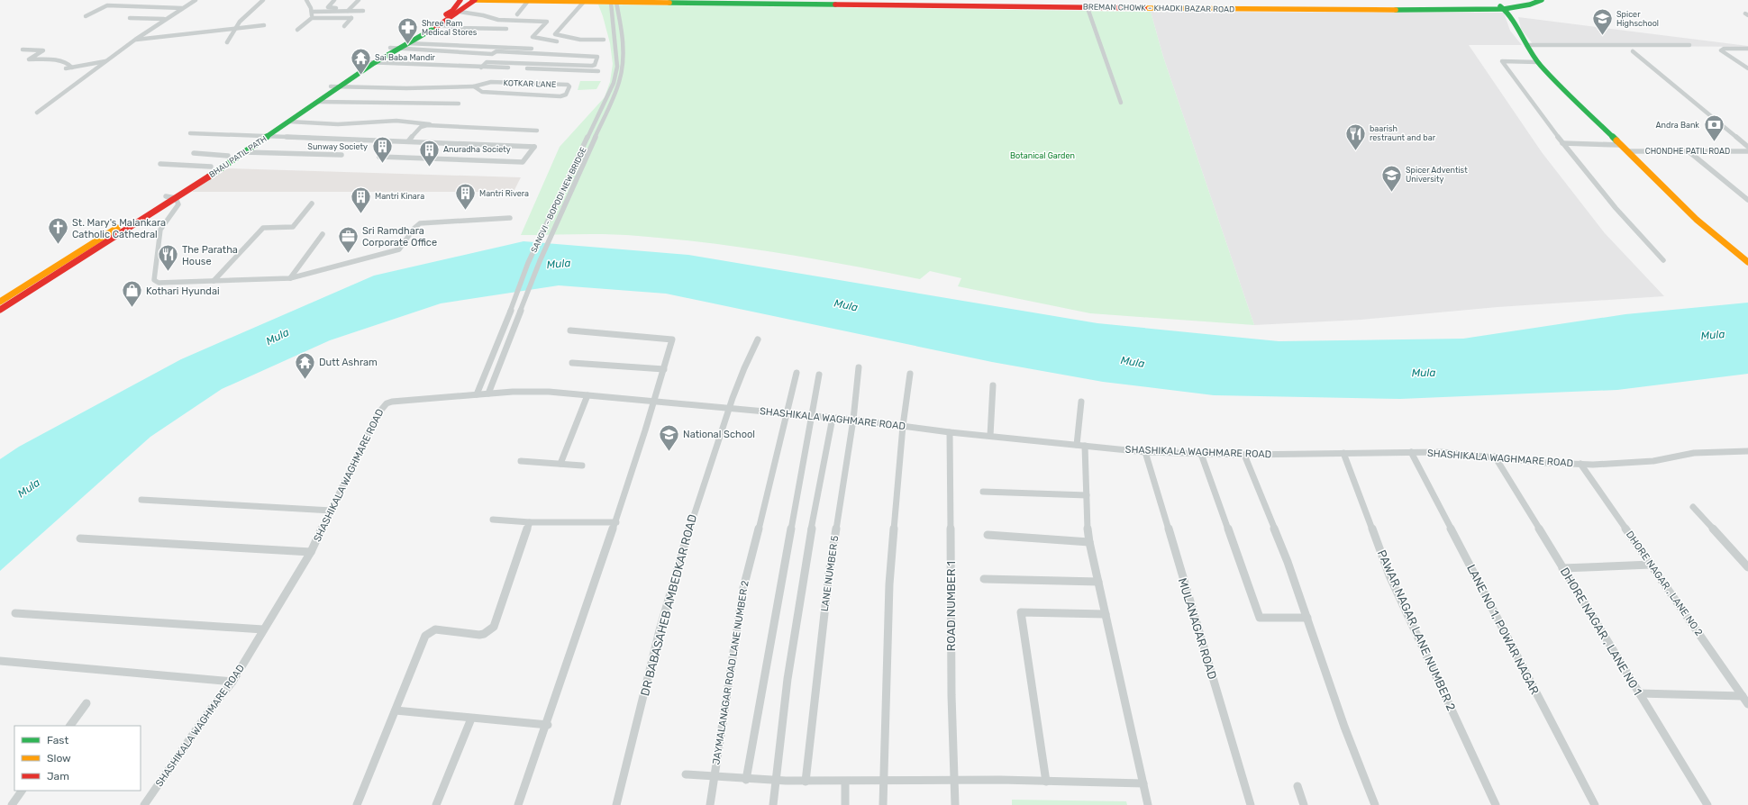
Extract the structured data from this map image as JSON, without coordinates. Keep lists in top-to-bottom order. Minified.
{"streets":{"main road":["BREMAN CHOWK - KHADKI BAZAR ROAD","BHAU PATIL PATH"],"street":["KOTKAR LANE","CHONDHE PATIL ROAD","SANGVI - BOPODI NEW BRIDGE","SHASHIKALA WAGHMARE ROAD","LANE NUMBER 5","DHORE NAGAR , LANE NO 2","DR BABASAHEB AMBEDKAR ROAD","ROAD NUMBER 1","MULANAGAR ROAD","LANE NO 1, POWAR NAGAR","PAWAR NAGAR LANE NUMBER 2","DHORE NAGAR , LANE NO 1","JAYMALANAGAR ROAD LANE NUMBER 2"]},"crossings":[["BREMAN CHOWK - KHADKI BAZAR ROAD","BHAU PATIL PATH"],["BREMAN CHOWK - KHADKI BAZAR ROAD","SANGVI - BOPODI NEW BRIDGE"],["KOTKAR LANE","BHAU PATIL PATH"],["SANGVI - BOPODI NEW BRIDGE","SHASHIKALA WAGHMARE ROAD"],["SHASHIKALA WAGHMARE ROAD","LANE NUMBER 5"],["SHASHIKALA WAGHMARE ROAD","DHORE NAGAR , LANE NO 2"],["SHASHIKALA WAGHMARE ROAD","DR BABASAHEB AMBEDKAR ROAD"],["SHASHIKALA WAGHMARE ROAD","ROAD NUMBER 1"],["SHASHIKALA WAGHMARE ROAD","MULANAGAR ROAD"],["SHASHIKALA WAGHMARE ROAD","LANE NO 1, POWAR NAGAR"],["SHASHIKALA WAGHMARE ROAD","PAWAR NAGAR LANE NUMBER 2"],["SHASHIKALA WAGHMARE ROAD","DHORE NAGAR , LANE NO 1"],["SHASHIKALA WAGHMARE ROAD","JAYMALANAGAR ROAD LANE NUMBER 2"]],"water":["Mula"],"parks":["Botanical Garden"],"places":{"school or university":["Spicer Highschool","Spicer Adventist University","National School"],"pharmacy":["Shree Ram Medical Stores"],"temple":["Sai Baba Mandir","Dutt Ashram"],"bank":["Andra Bank"],"restaurant":["baarish restraunt and bar","The Paratha House"],"building":["Sunway Society","Anuradha Society","Mantri Rivera","Mantri Kinara"],"church":["St. Mary's Malankara Catholic Cathedral"],"office":["Sri Ramdhara Corporate Office"],"shop":["Kothari Hyundai"]},"legend":["Fast","Slow","Jam"]}
